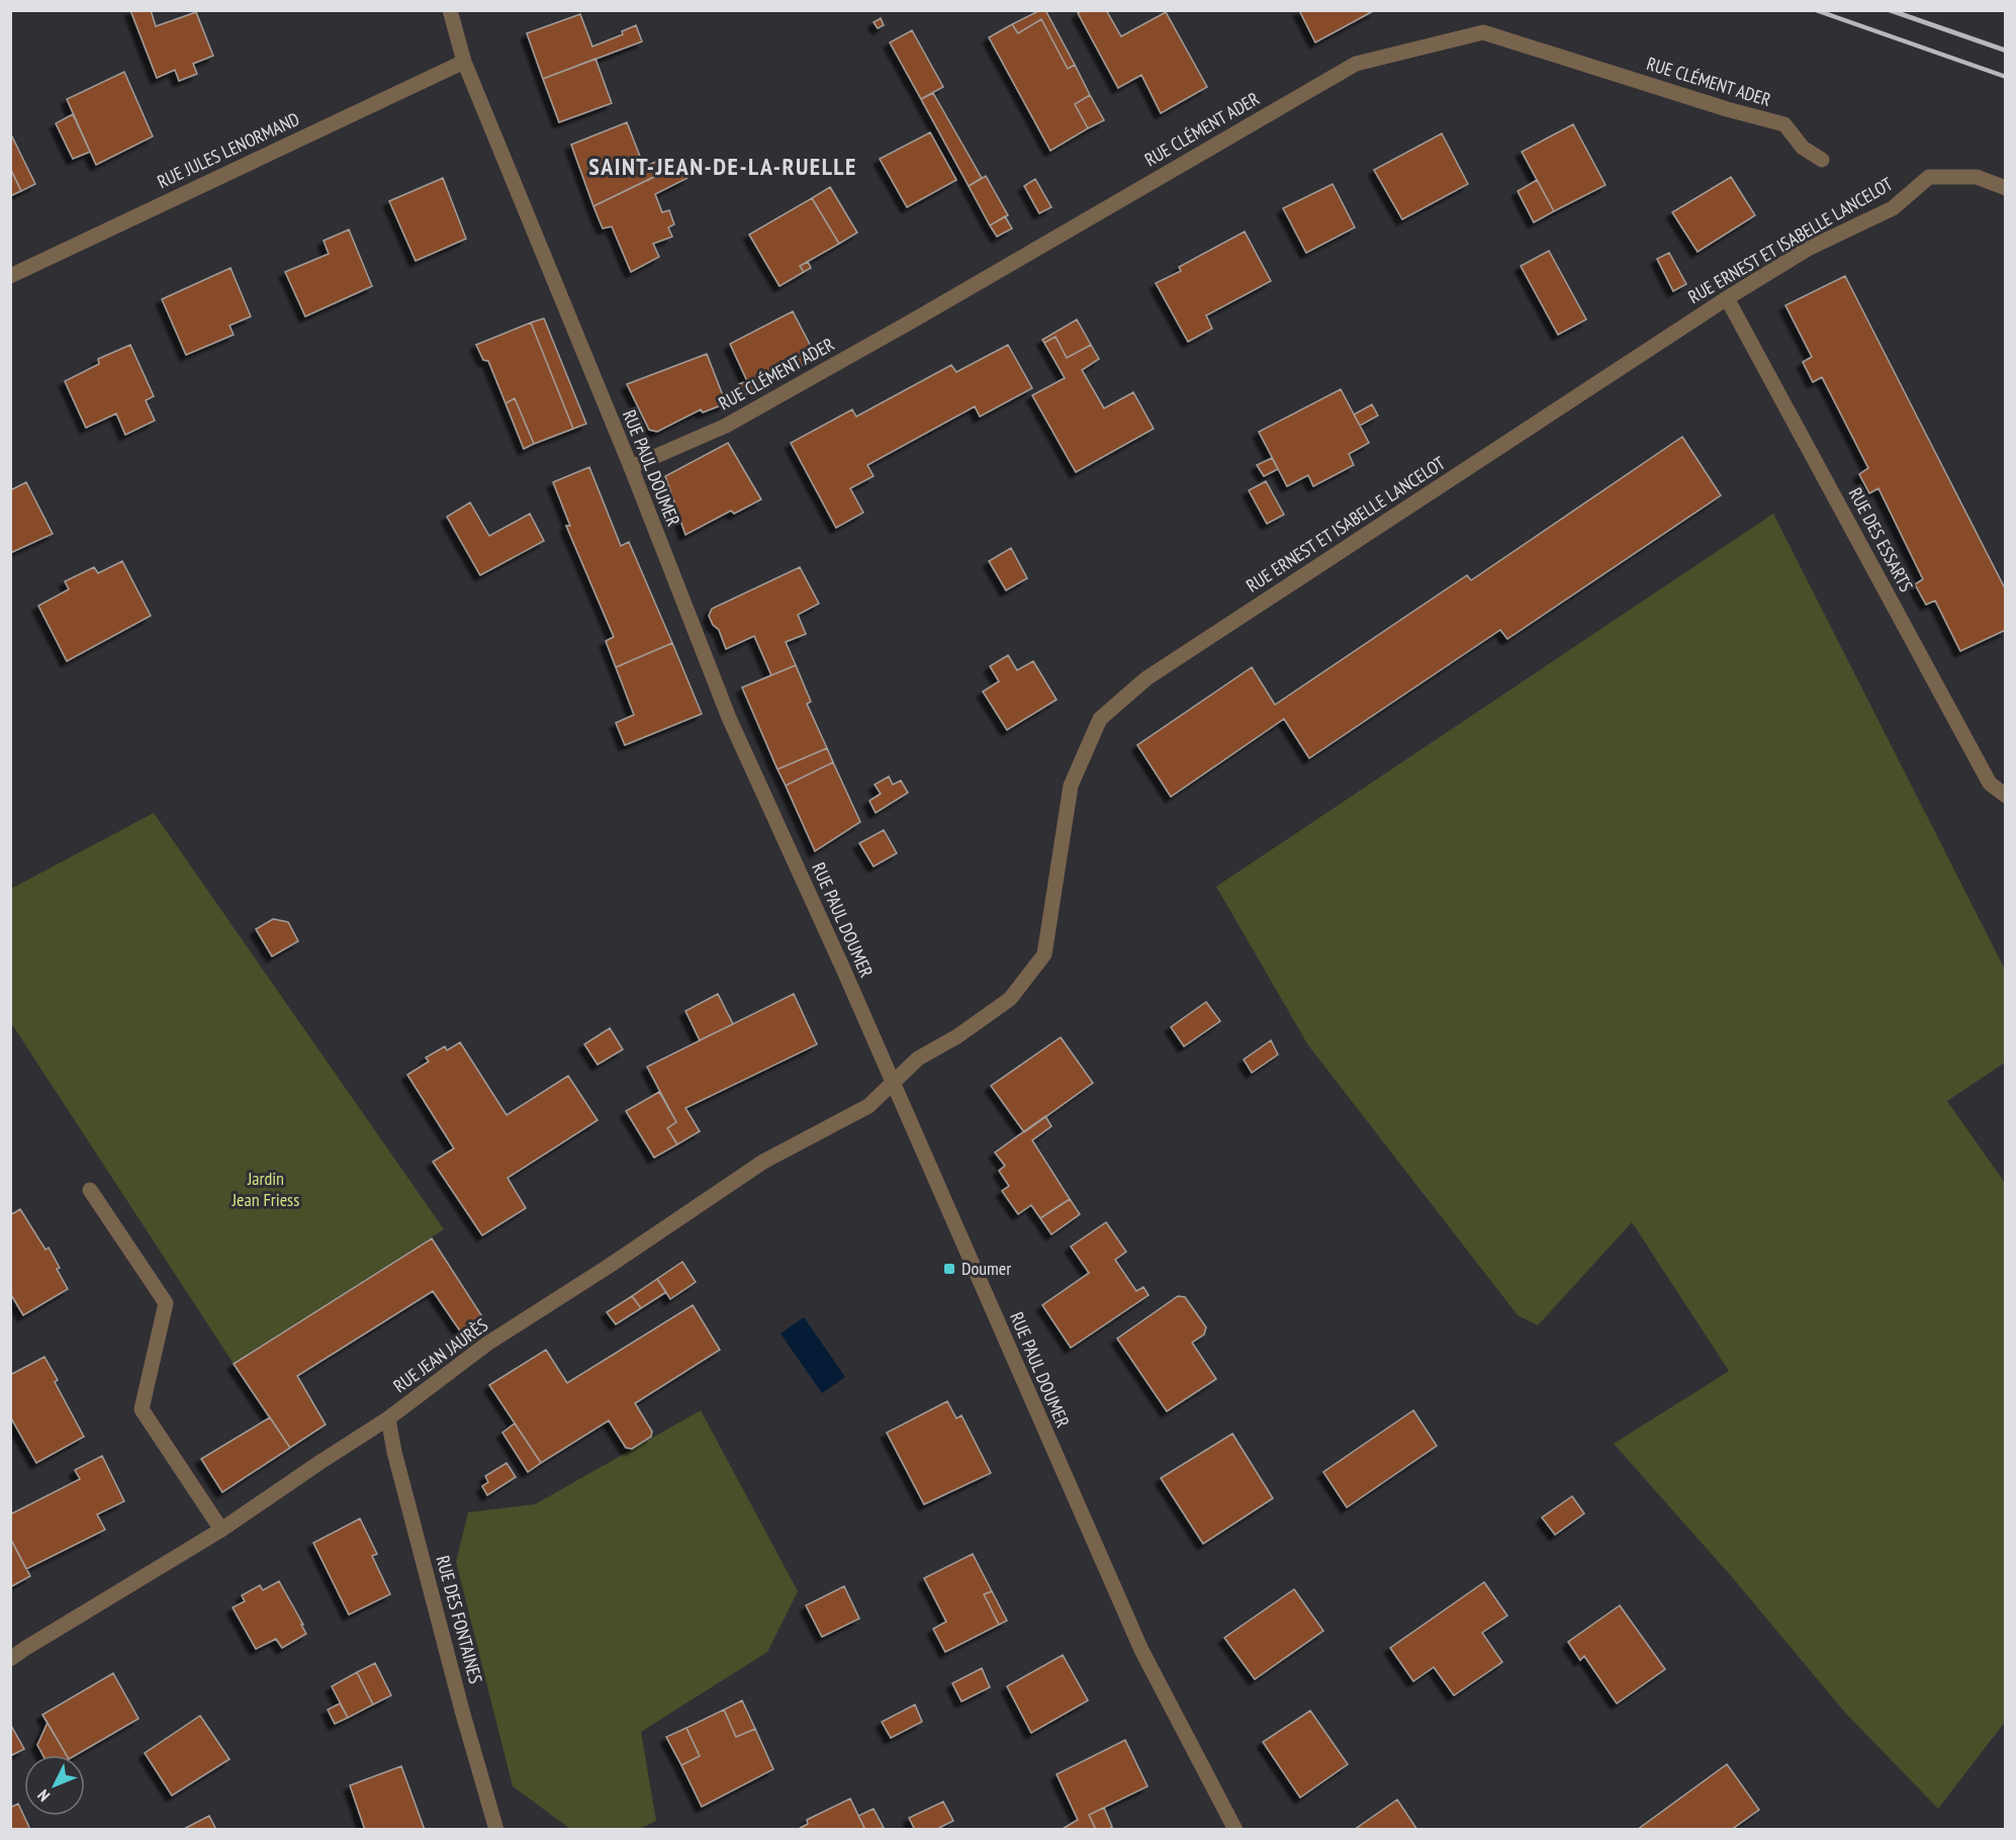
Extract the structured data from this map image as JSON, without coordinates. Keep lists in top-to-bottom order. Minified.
{"streets":{"street":["RUE CLÉMENT ADER","RUE JULES LENORMAND","RUE ERNEST ET ISABELLE LANCELOT","RUE PAUL DOUMER","RUE DES ESSARTS","RUE JEAN JAURÈS","RUE DES FONTAINES"]},"crossings":[["RUE CLÉMENT ADER","RUE PAUL DOUMER"],["RUE JULES LENORMAND","RUE PAUL DOUMER"],["RUE ERNEST ET ISABELLE LANCELOT","RUE PAUL DOUMER"],["RUE ERNEST ET ISABELLE LANCELOT","RUE DES ESSARTS"],["RUE ERNEST ET ISABELLE LANCELOT","RUE JEAN JAURÈS"],["RUE PAUL DOUMER","RUE JEAN JAURÈS"],["RUE JEAN JAURÈS","RUE DES FONTAINES"]],"districts":["SAINT-JEAN-DE-LA-RUELLE"],"parks":["Jardin Jean Friess"],"places":{"transit":["Doumer"]},"north":"bottom left"}
